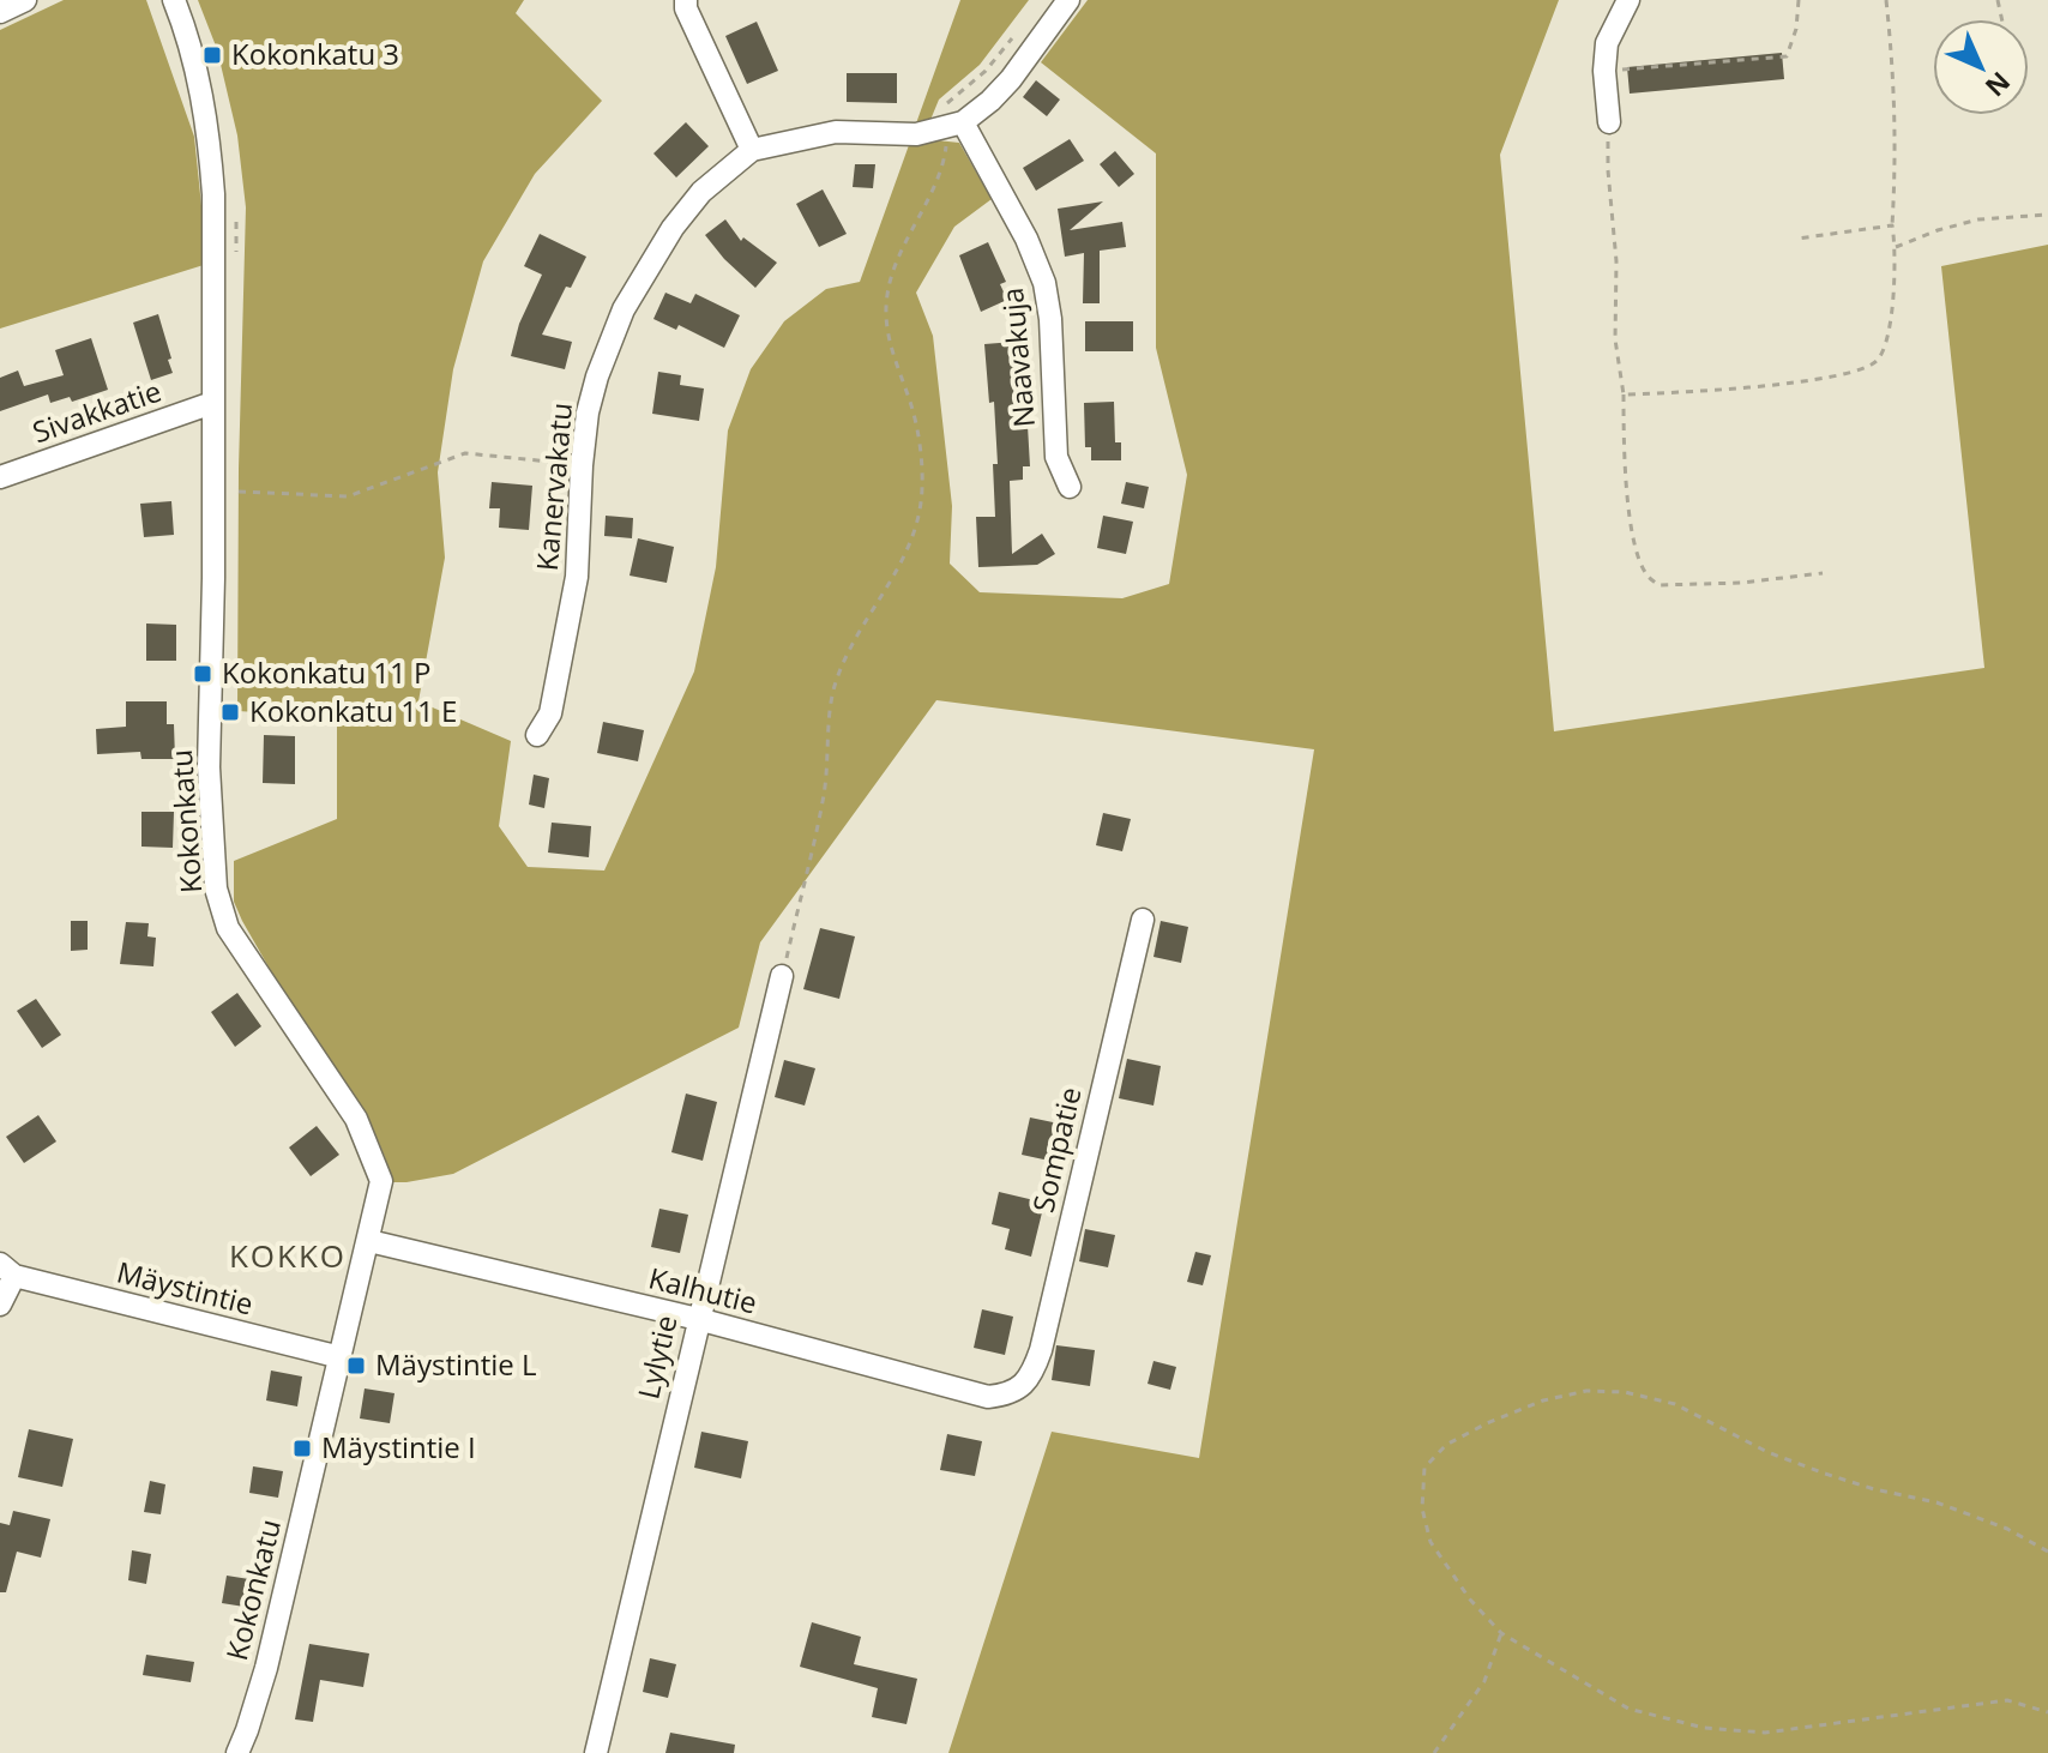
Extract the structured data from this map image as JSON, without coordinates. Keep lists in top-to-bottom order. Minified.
{"streets":{"street":["Naavakuja","Sivakkatie","Kanervakatu","Kokonkatu","Sompatie","Mäystintie","Kalhutie","Lylytie"]},"crossings":[["Naavakuja","Kanervakatu"],["Sivakkatie","Kokonkatu"],["Kokonkatu","Mäystintie"],["Kokonkatu","Kalhutie"],["Sompatie","Kalhutie"],["Kalhutie","Lylytie"]],"districts":["KOKKO"],"places":{"transit":["Kokonkatu 3","Kokonkatu 11 P","Kokonkatu 11 E","Mäystintie L","Mäystintie I"]},"north":"bottom right"}
